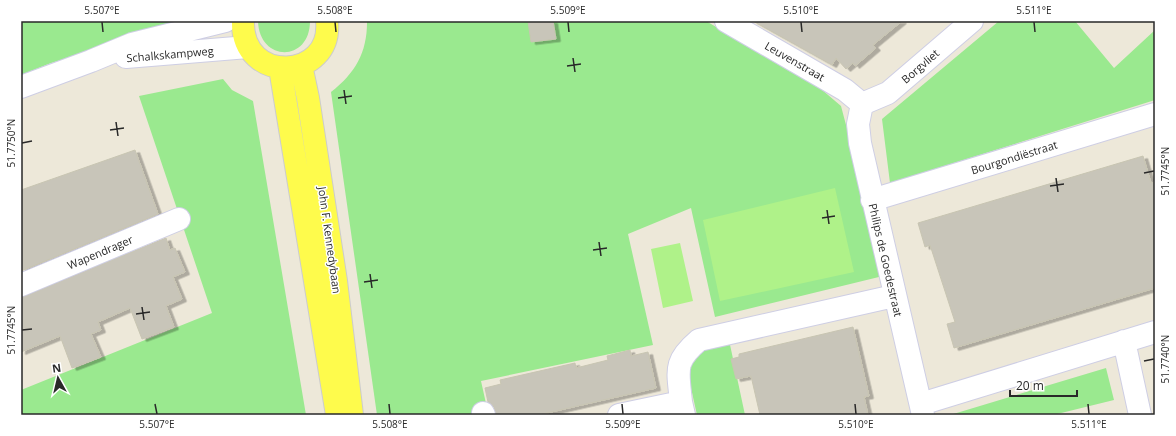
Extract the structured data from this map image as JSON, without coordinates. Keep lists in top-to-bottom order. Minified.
{"streets":{"main road":["John F. Kennedybaan"],"street":["Schalkskampweg","Leuvenstraat","Borgvliet","Bourgondiëstraat","Wapendrager","Philips de Goedestraat"]},"crossings":[["Leuvenstraat","Borgvliet"],["Leuvenstraat","Philips de Goedestraat"],["Borgvliet","Philips de Goedestraat"],["Bourgondiëstraat","Philips de Goedestraat"]],"scale_bar":"20 m","north":"top","coordinates":["5.507°E","5.508°E","5.509°E","5.510°E","5.511°E","51.7750°N","51.7745°N","51.7740°N"]}
